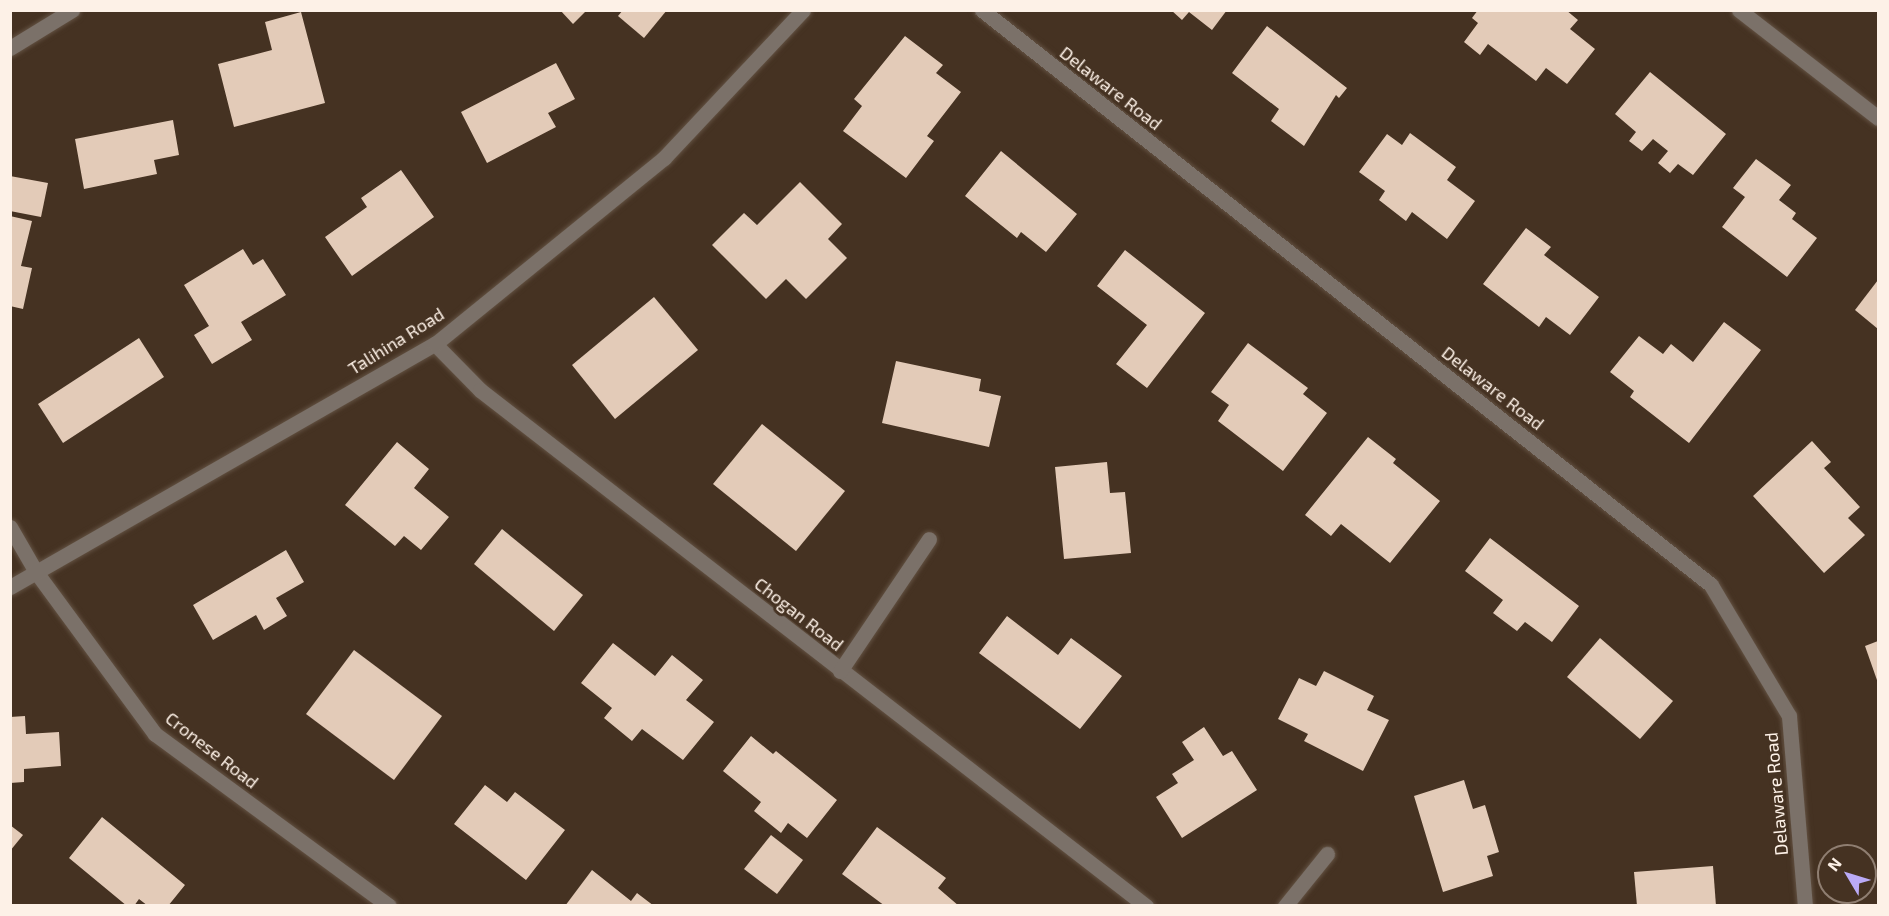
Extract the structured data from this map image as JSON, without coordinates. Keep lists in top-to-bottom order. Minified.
{"streets":{"street":["Delaware Road","Talihina Road","Chogan Road","Cronese Road"]},"crossings":[["Talihina Road","Chogan Road"],["Talihina Road","Cronese Road"]],"north":"top left"}
